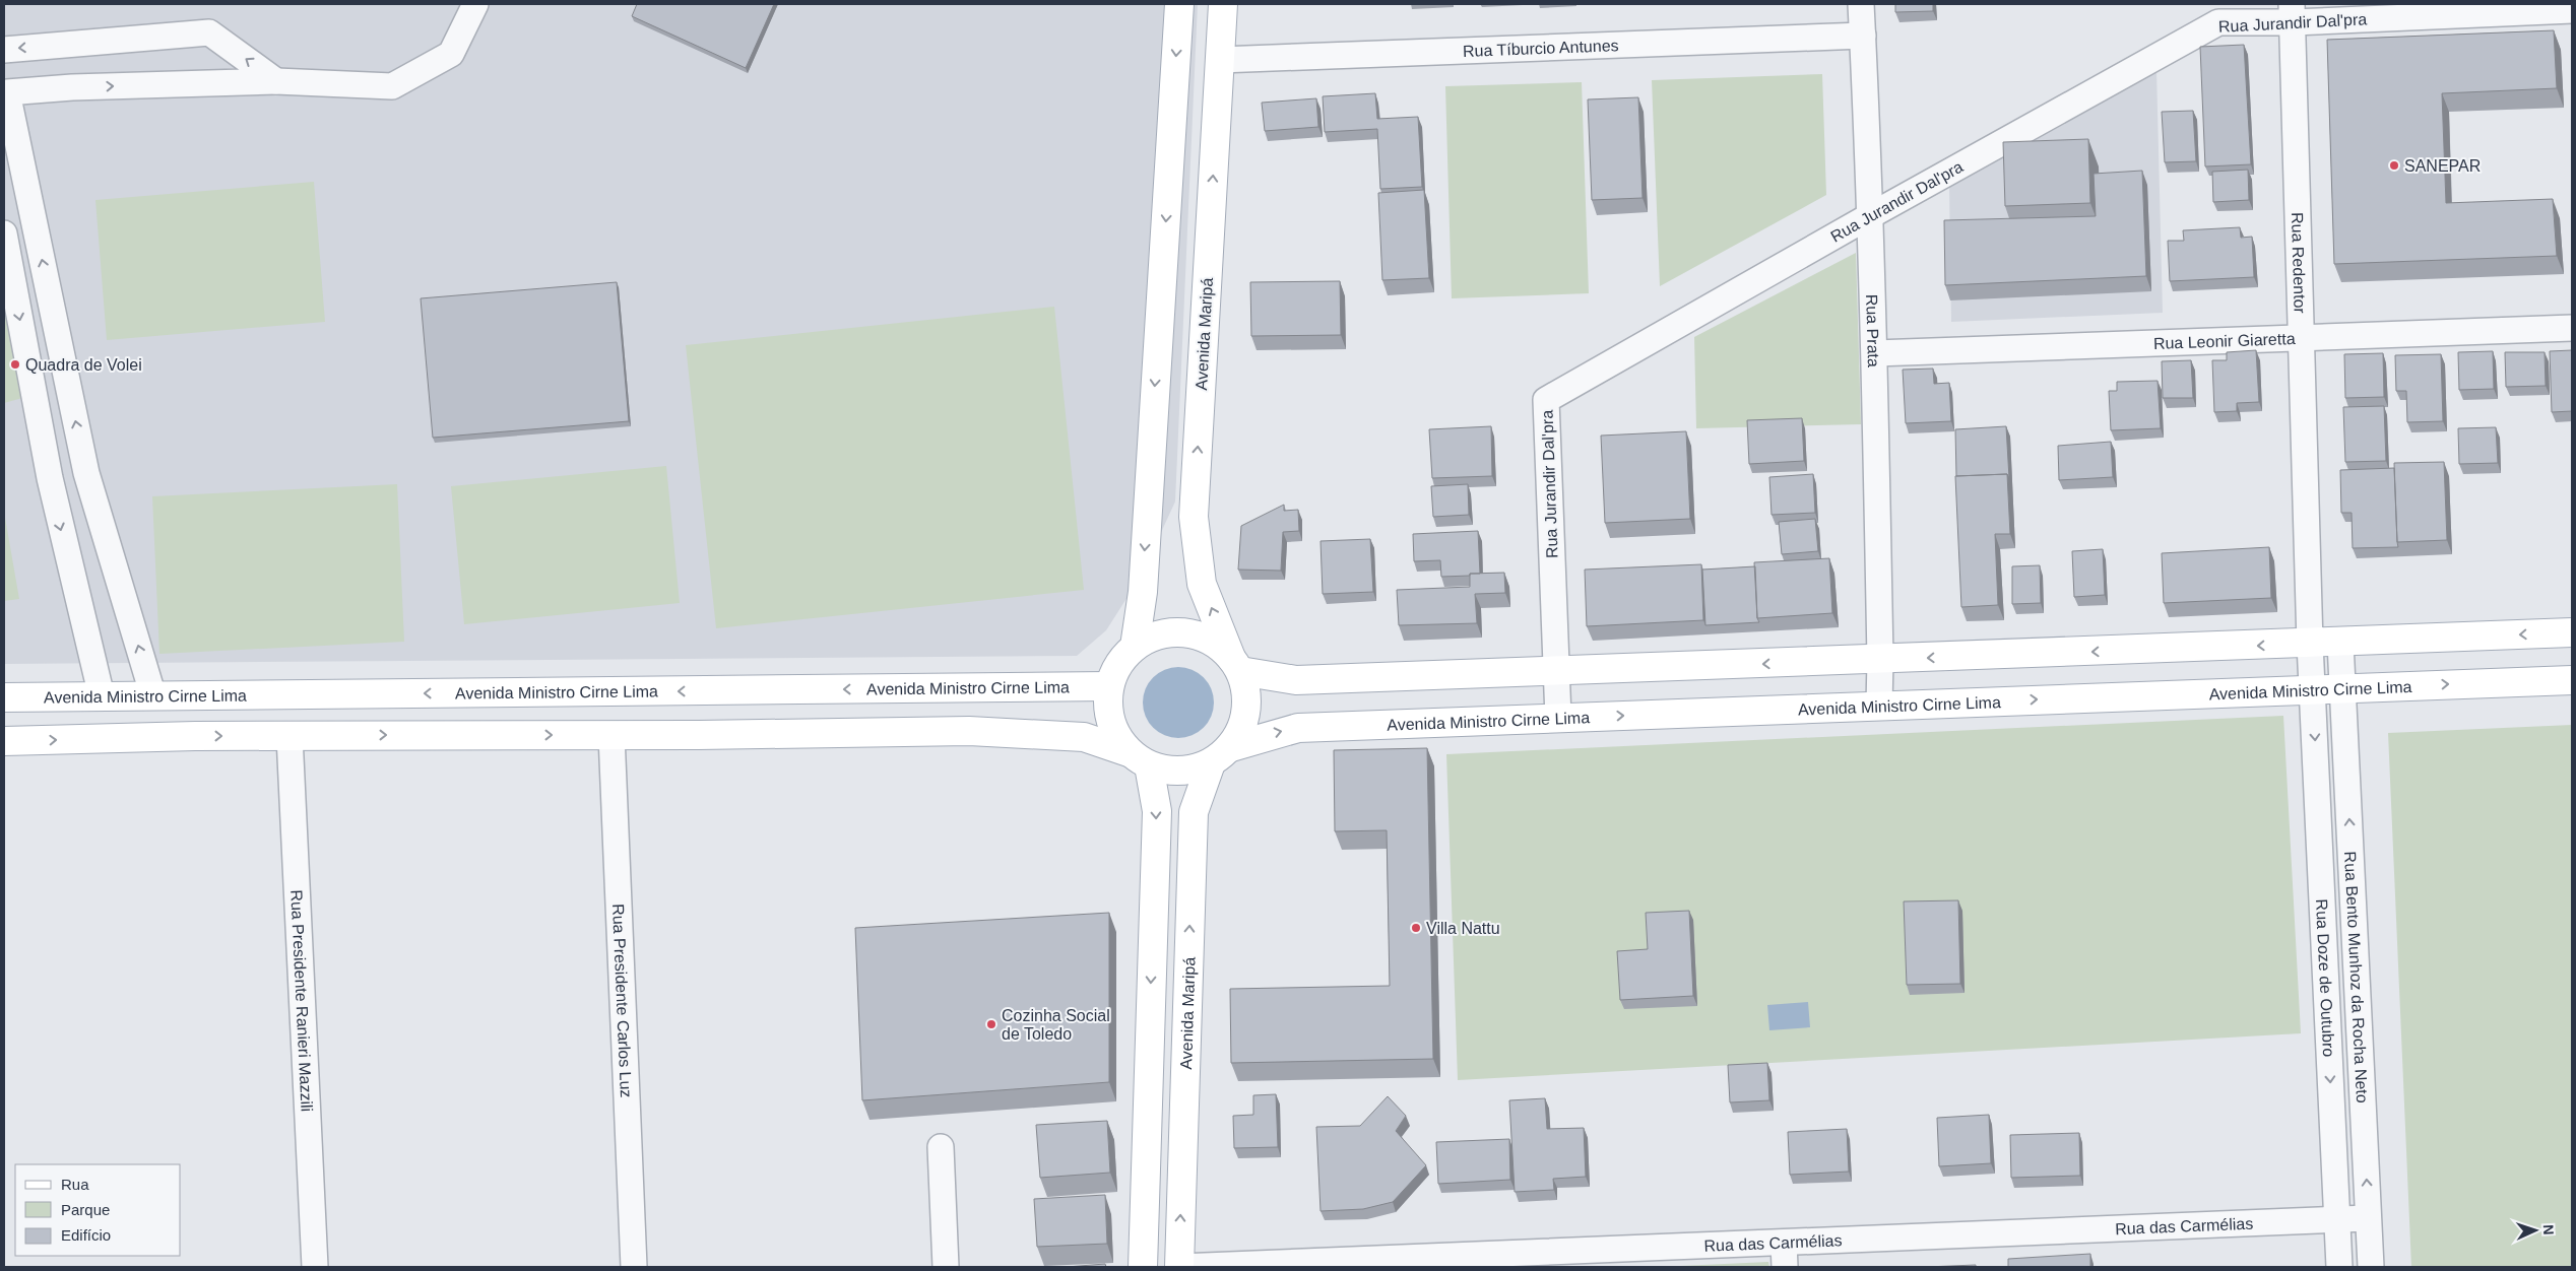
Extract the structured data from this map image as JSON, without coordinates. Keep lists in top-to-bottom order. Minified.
{"streets":{"main road":["Avenida Maripá","Avenida Ministro Cirne Lima"],"street":["Rua Jurandir Dal'pra","Rua Tíburcio Antunes","Rua Redentor","Rua Prata","Rua Leonir Giaretta","Rua Doze de Outubro","Rua Bento Munhoz da Rocha Neto","Rua Presidente Carlos Luz","Rua Presidente Ranieri Mazzili","Rua das Carmélias"]},"crossings":[["Rua Jurandir Dal'pra","Rua Redentor"],["Rua Jurandir Dal'pra","Rua Prata"],["Rua Jurandir Dal'pra","Avenida Ministro Cirne Lima"],["Rua Tíburcio Antunes","Rua Prata"],["Rua Tíburcio Antunes","Avenida Maripá"],["Rua Redentor","Rua Leonir Giaretta"],["Rua Prata","Rua Leonir Giaretta"],["Rua Prata","Avenida Ministro Cirne Lima"],["Avenida Maripá","Avenida Ministro Cirne Lima"],["Avenida Maripá","Rua das Carmélias"],["Avenida Ministro Cirne Lima","Rua Doze de Outubro"],["Avenida Ministro Cirne Lima","Rua Bento Munhoz da Rocha Neto"],["Rua Doze de Outubro","Rua das Carmélias"],["Rua Bento Munhoz da Rocha Neto","Rua das Carmélias"]],"one_way":["Rua Doze de Outubro","Rua Bento Munhoz da Rocha Neto"],"places":["SANEPAR","Quadra de Volei","Villa Nattu","Cozinha Social de Toledo"],"legend":["Rua","Parque","Edifício"],"north":"right"}
